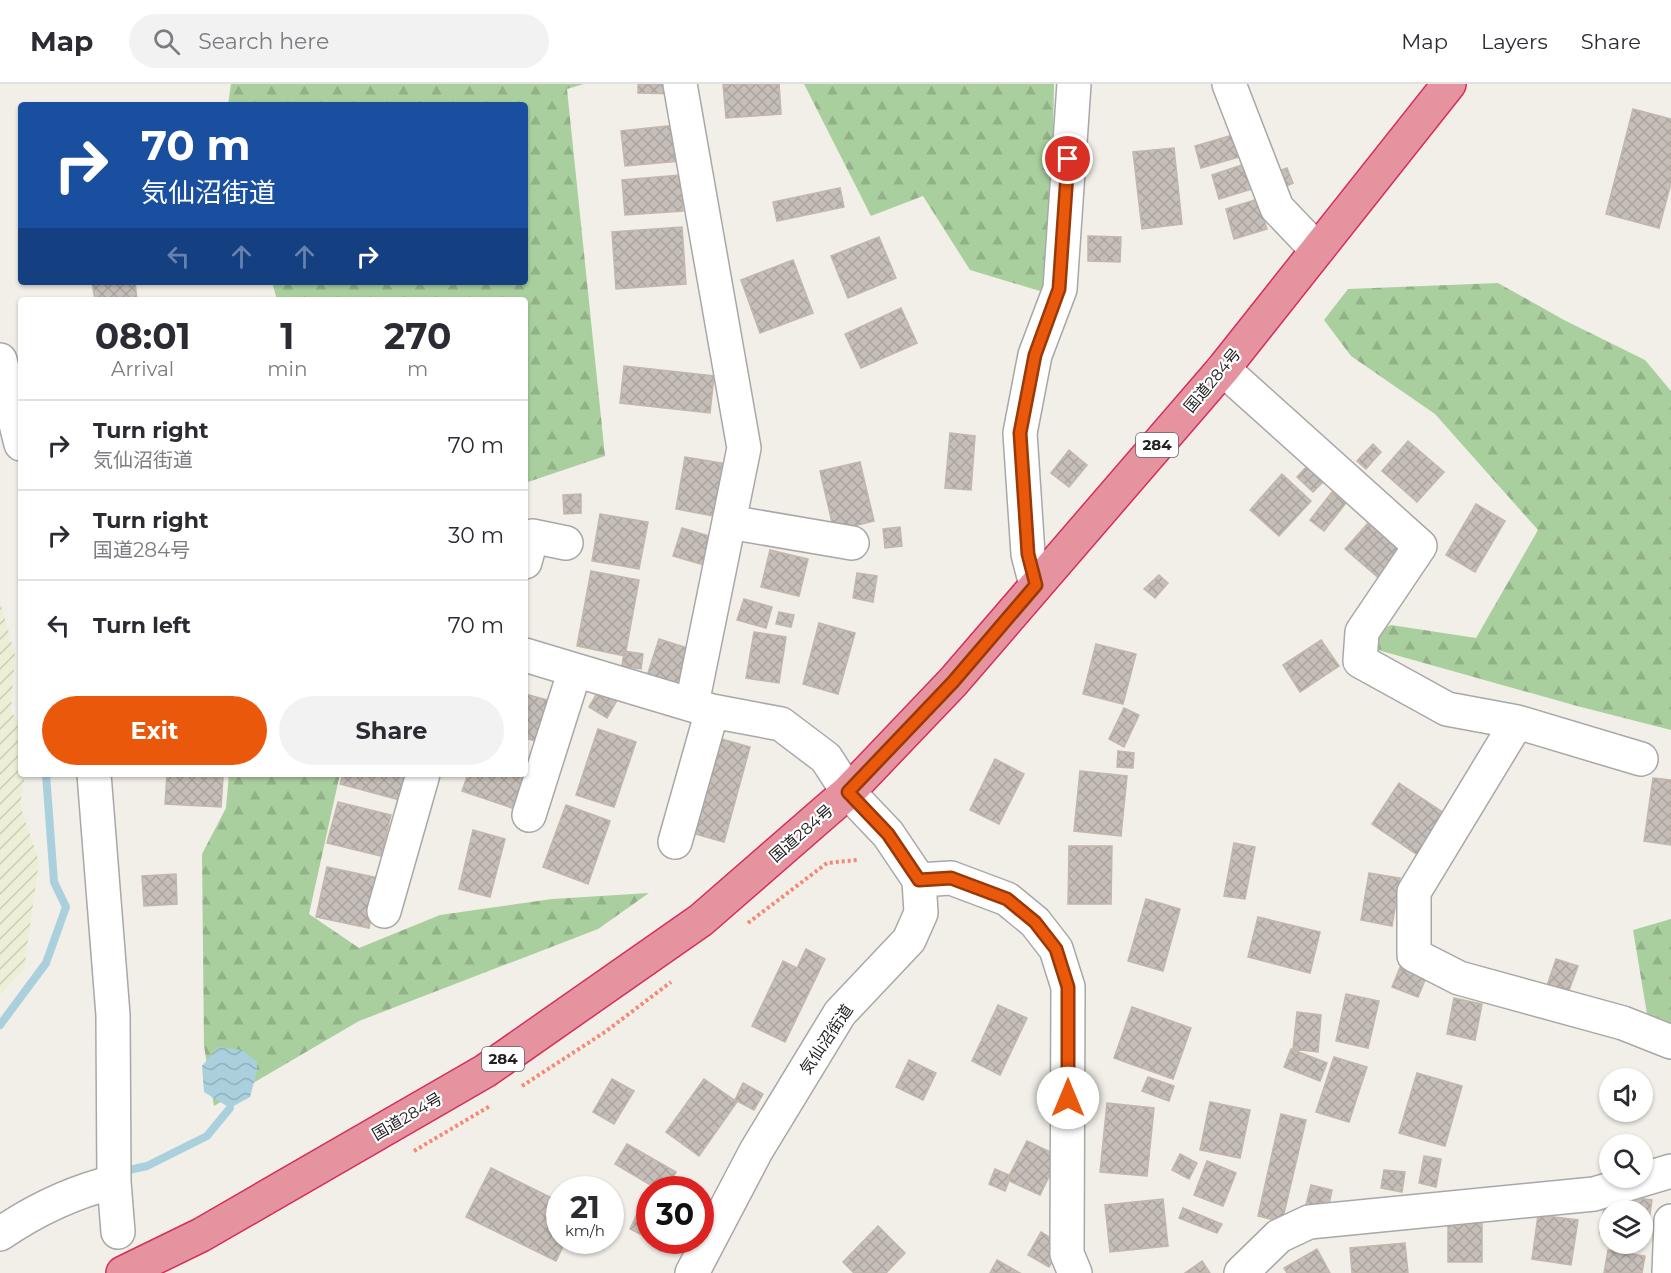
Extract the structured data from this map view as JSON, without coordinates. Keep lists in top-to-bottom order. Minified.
{"streets":{"highway":["国道284号","284"],"street":["気仙沼街道"]},"page":{"header":"Map","search":"Search here","nav":["Map","Layers","Share"],"turn":["70 m","気仙沼街道"],"eta":["08:01","Arrival","1","min","270","m"],"list":[{"name":"Turn right","note":"気仙沼街道","value":"70 m"},{"name":"Turn right","note":"国道284号","value":"30 m"},{"name":"Turn left","value":"70 m"}],"buttons":["Exit","Share"],"speed":"21 km/h","limit":"30"}}
